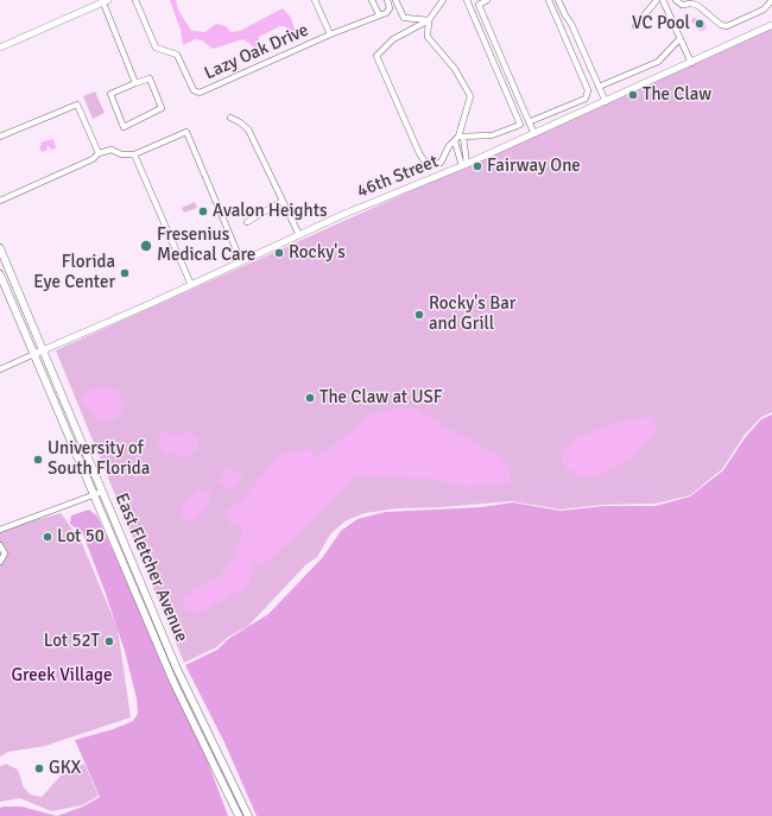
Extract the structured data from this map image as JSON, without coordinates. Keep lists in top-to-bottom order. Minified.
{"streets":{"main road":["East Fletcher Avenue"],"street":["Lazy Oak Drive","46th Street"]},"crossings":[["46th Street","East Fletcher Avenue"]],"parks":["Greek Village"],"places":["VC Pool","The Claw","Fairway One","Avalon Heights","Fresenius Medical Care","Rocky's","Florida Eye Center","Rocky's Bar and Grill","The Claw at USF","University of South Florida","Lot 50","Lot 52T","GKX"]}
